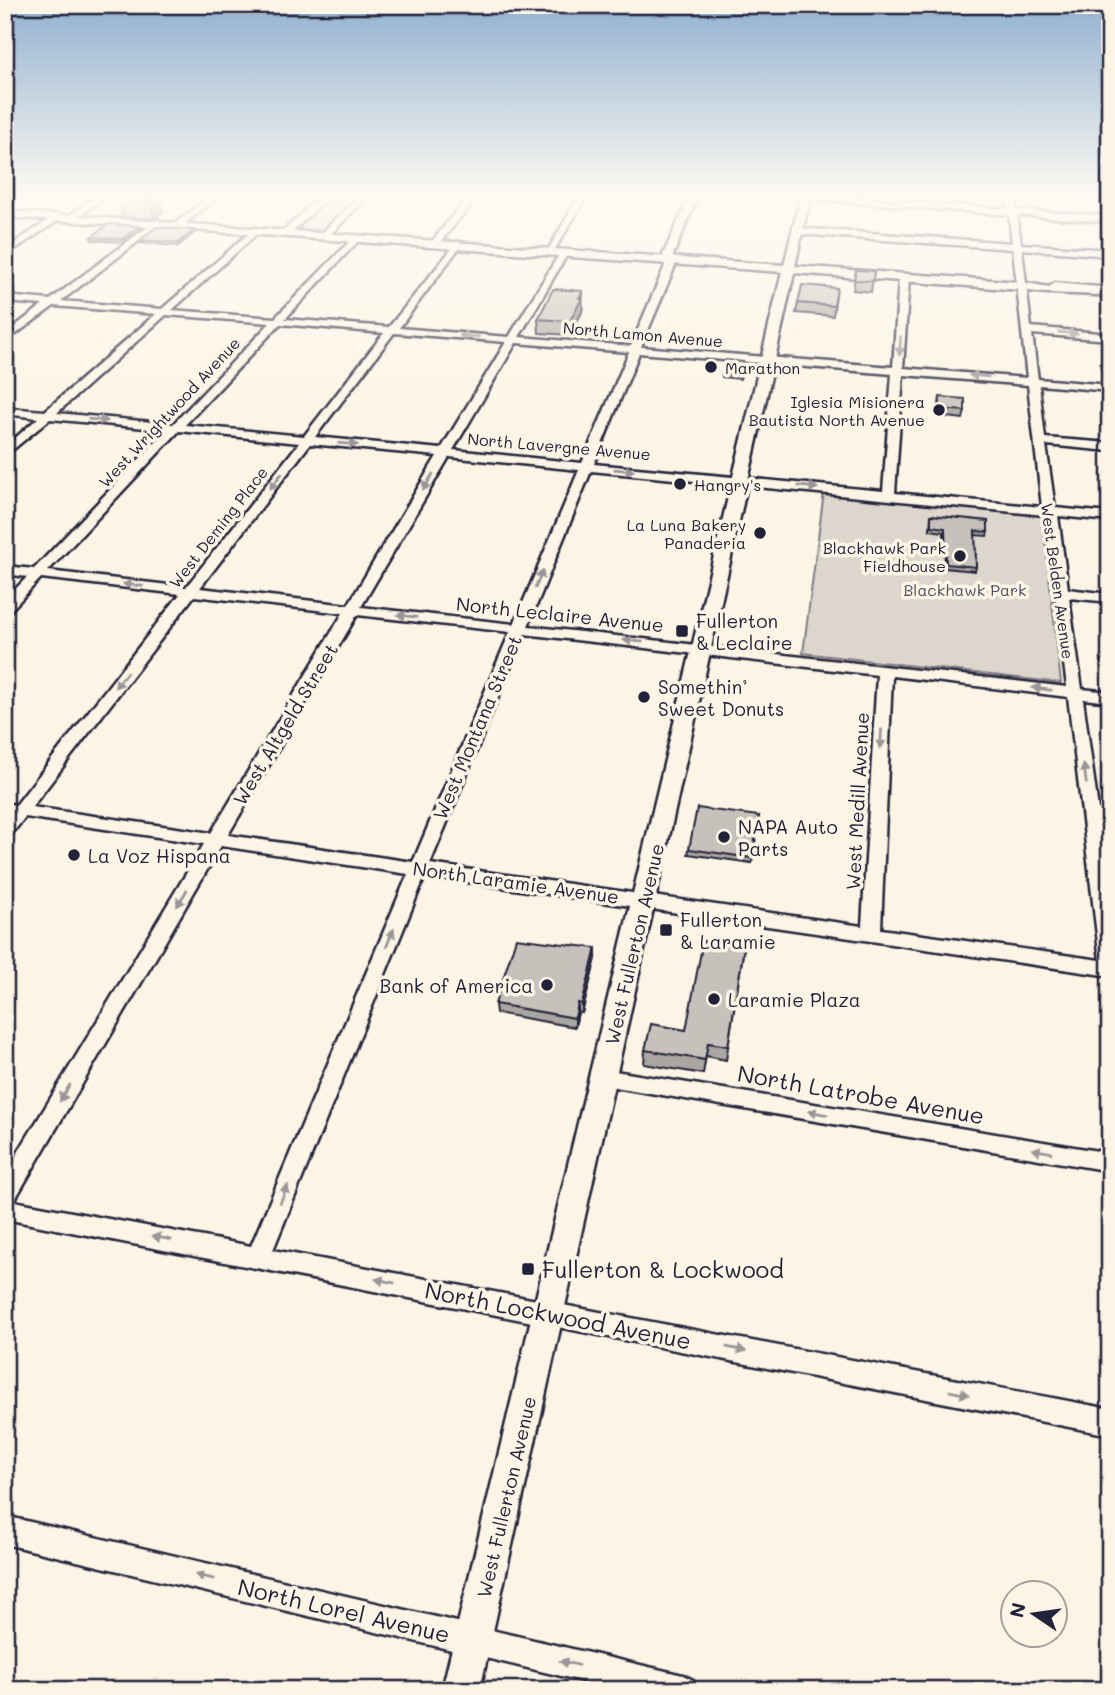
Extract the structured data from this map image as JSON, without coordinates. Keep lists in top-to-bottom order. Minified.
{"streets":{"main road":["West Fullerton Avenue"],"street":["North Lamon Avenue","West Wrightwood Avenue","North Lavergne Avenue","West Deming Place","West Belden Avenue","North Leclaire Avenue","West Altgeld Street","West Montana Street","West Medill Avenue","North Laramie Avenue","North Latrobe Avenue","North Lockwood Avenue","North Lorel Avenue"]},"crossings":[["North Lamon Avenue","West Wrightwood Avenue"],["North Lamon Avenue","West Deming Place"],["North Lamon Avenue","West Belden Avenue"],["North Lamon Avenue","West Altgeld Street"],["North Lamon Avenue","West Montana Street"],["North Lamon Avenue","West Fullerton Avenue"],["West Wrightwood Avenue","North Lavergne Avenue"],["West Wrightwood Avenue","North Leclaire Avenue"],["North Lavergne Avenue","West Deming Place"],["North Lavergne Avenue","West Belden Avenue"],["North Lavergne Avenue","West Altgeld Street"],["North Lavergne Avenue","West Montana Street"],["North Lavergne Avenue","West Fullerton Avenue"],["West Deming Place","North Leclaire Avenue"],["West Deming Place","North Laramie Avenue"],["West Belden Avenue","North Leclaire Avenue"],["West Belden Avenue","North Laramie Avenue"],["North Leclaire Avenue","West Altgeld Street"],["North Leclaire Avenue","West Montana Street"],["North Leclaire Avenue","West Medill Avenue"],["North Leclaire Avenue","West Fullerton Avenue"],["West Altgeld Street","North Laramie Avenue"],["West Montana Street","North Laramie Avenue"],["West Montana Street","North Lockwood Avenue"],["West Medill Avenue","North Laramie Avenue"],["North Laramie Avenue","West Fullerton Avenue"],["West Fullerton Avenue","North Latrobe Avenue"],["West Fullerton Avenue","North Lockwood Avenue"],["West Fullerton Avenue","North Lorel Avenue"]],"one_way":["North Lavergne Avenue","West Deming Place","North Leclaire Avenue","West Altgeld Street","West Montana Street","West Medill Avenue","North Latrobe Avenue","North Lorel Avenue"],"parks":["Blackhawk Park"],"places":{"other":["Marathon","Iglesia Misionera Bautista North Avenue","Hangry's","La Luna Bakery Panaderia","Blackhawk Park Fieldhouse","Somethin’ Sweet Donuts","NAPA Auto Parts","La Voz Hispana","Bank of America","Laramie Plaza"],"transit":["Fullerton & Leclaire","Fullerton & Laramie","Fullerton & Lockwood"]},"north":"left"}
